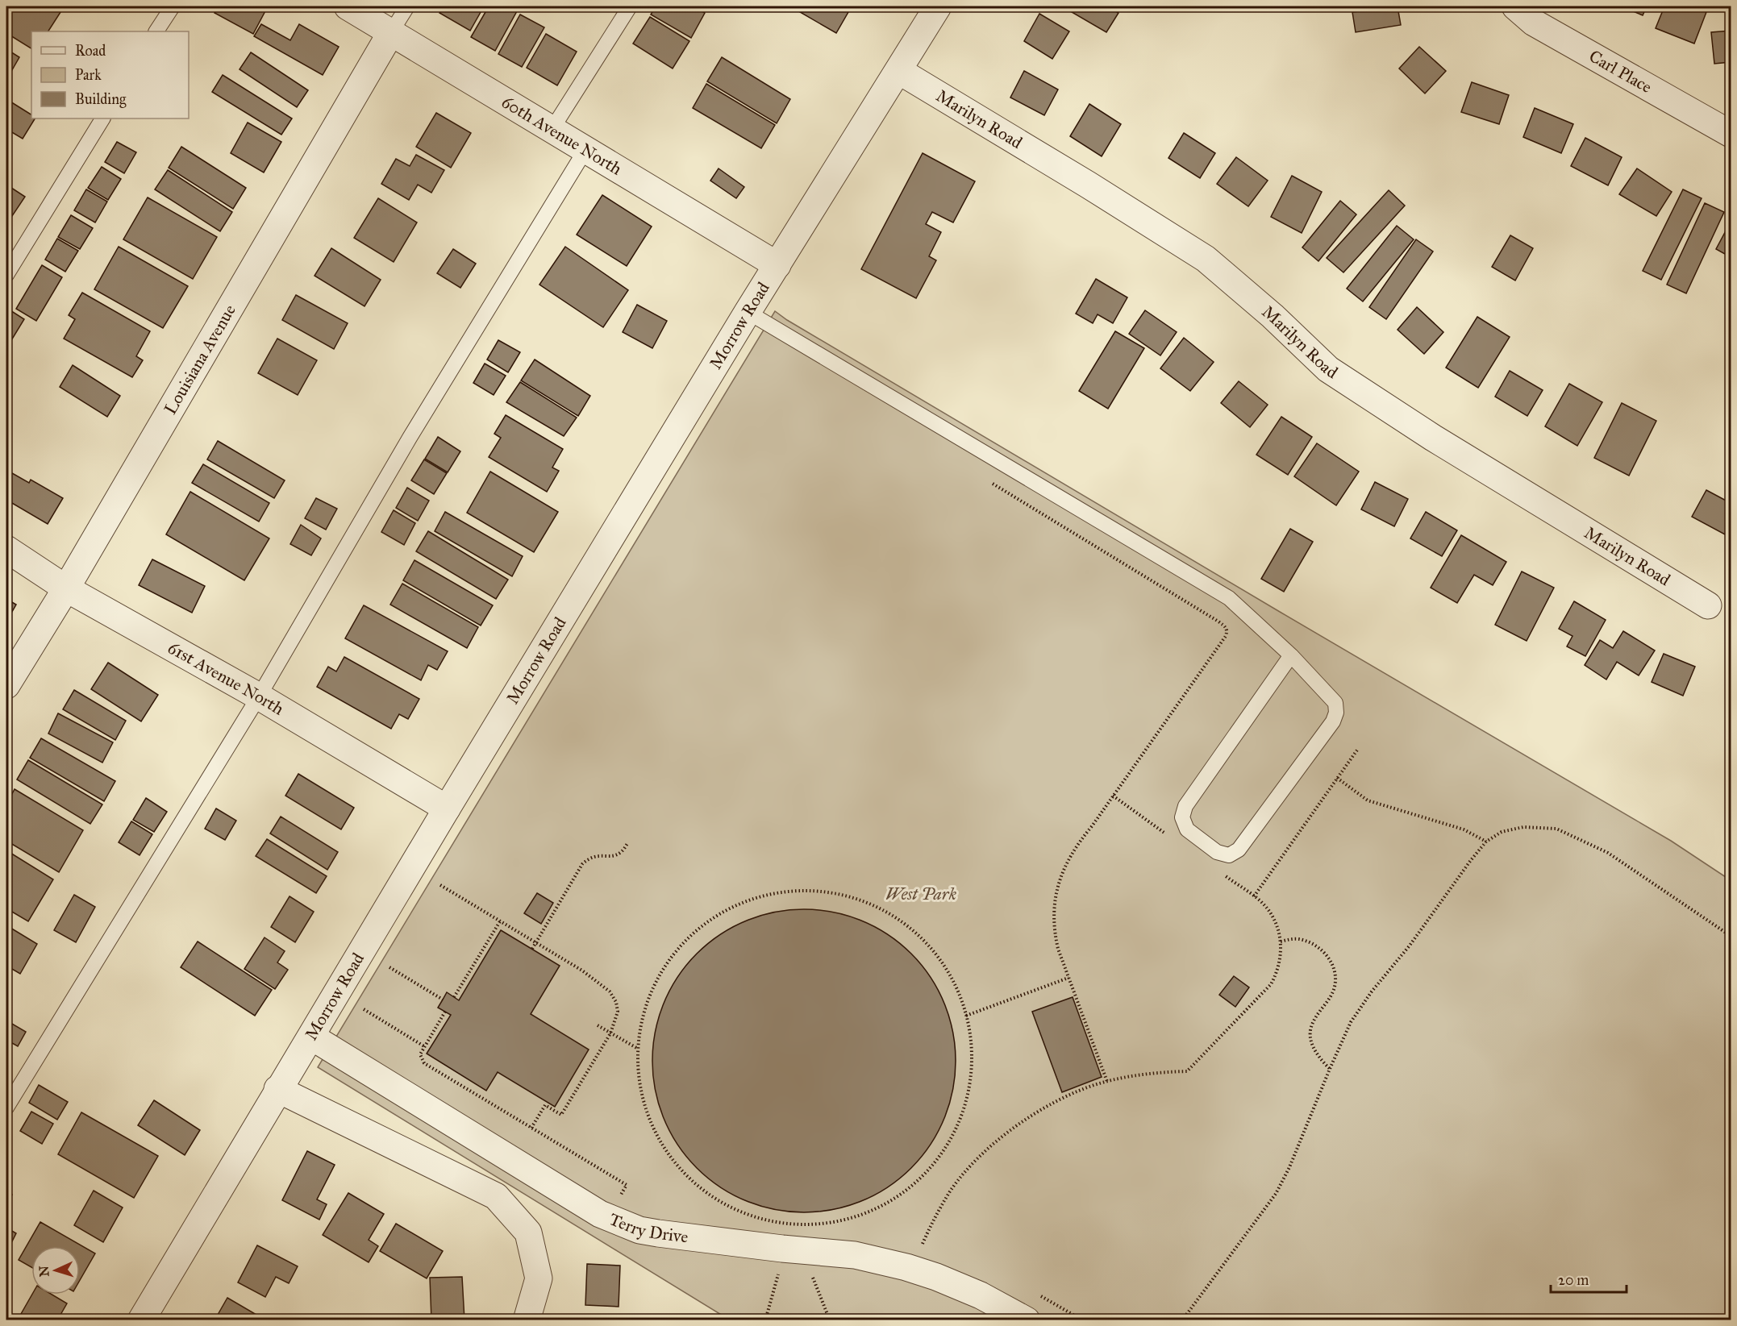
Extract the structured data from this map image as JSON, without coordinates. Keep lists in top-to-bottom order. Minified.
{"streets":{"street":["Carl Place","Marilyn Road","60th Avenue North","Morrow Road","Louisiana Avenue","61st Avenue North","Terry Drive"]},"crossings":[["Marilyn Road","Morrow Road"],["60th Avenue North","Morrow Road"],["60th Avenue North","Louisiana Avenue"],["Morrow Road","61st Avenue North"],["Morrow Road","Terry Drive"],["Louisiana Avenue","61st Avenue North"]],"parks":["West Park"],"legend":["Road","Park","Building"],"scale_bar":"20 m","north":"left"}
